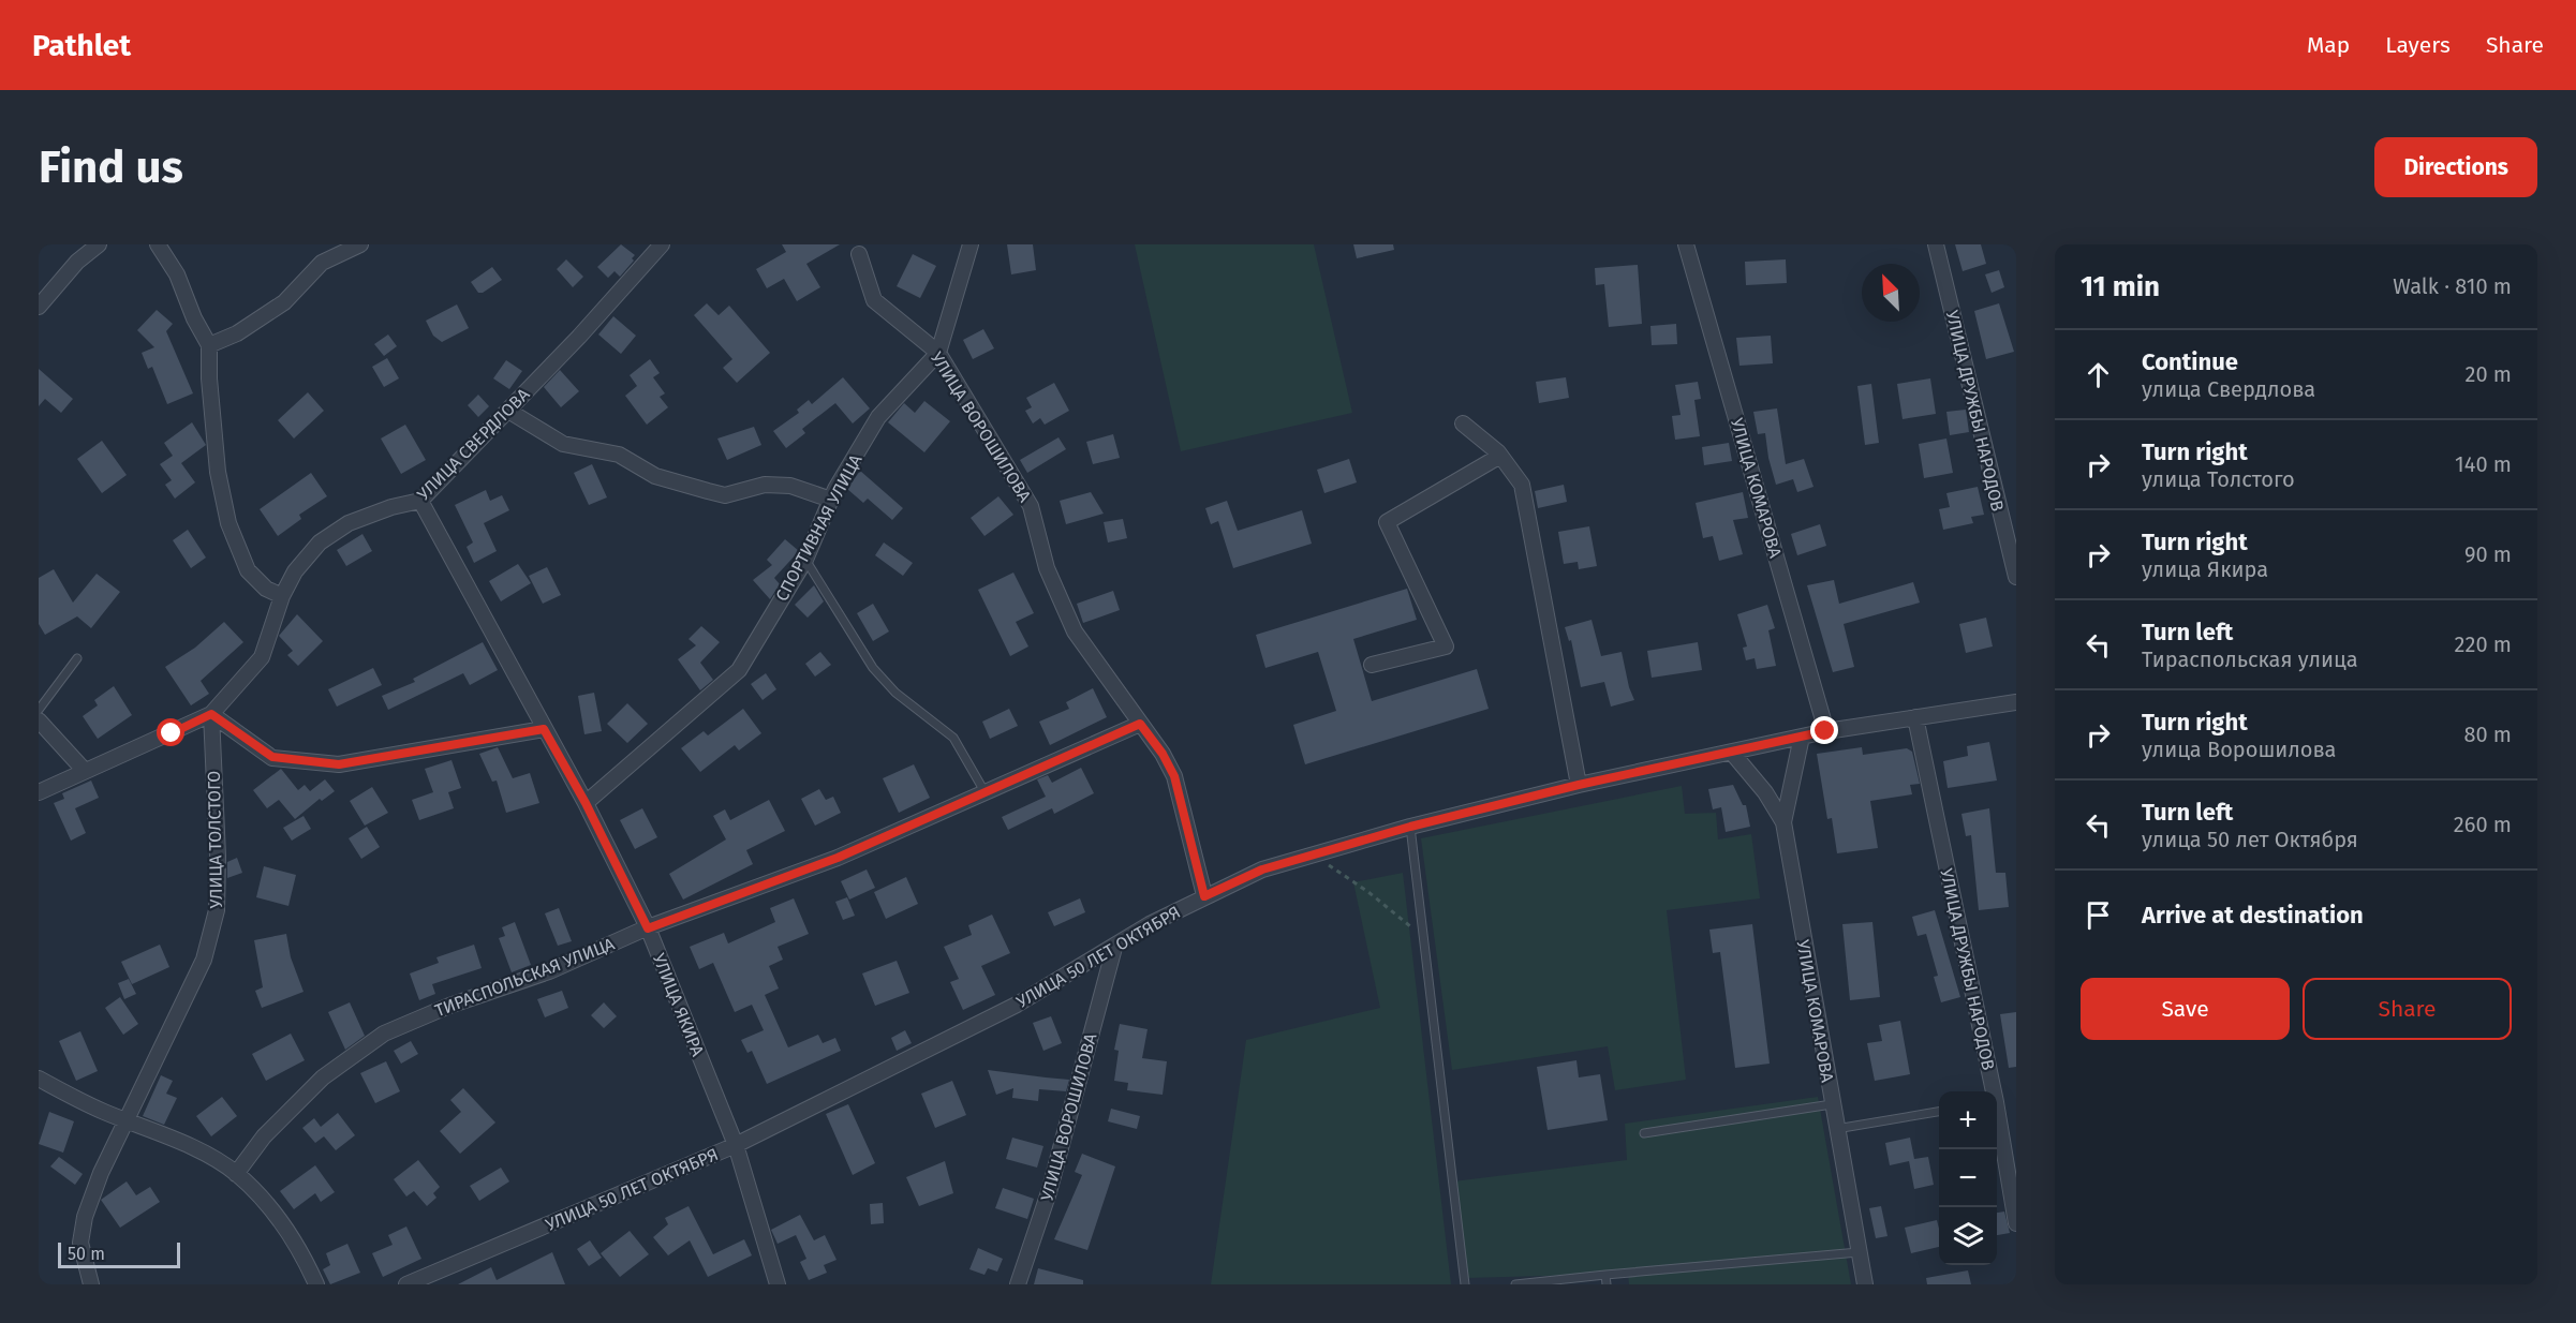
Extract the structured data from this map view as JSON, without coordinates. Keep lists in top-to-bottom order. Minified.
{"streets":{"street":["УЛИЦА ДРУЖБЫ НАРОДОВ","УЛИЦА ВОРОШИЛОВА","УЛИЦА СВЕРДЛОВА","УЛИЦА КОМАРОВА","СПОРТИВНАЯ УЛИЦА","УЛИЦА ТОЛСТОГО","УЛИЦА 50 ЛЕТ ОКТЯБРЯ","ТИРАСПОЛЬСКАЯ УЛИЦА","УЛИЦА ЯКИРА"]},"crossings":[["УЛИЦА ДРУЖБЫ НАРОДОВ","УЛИЦА 50 ЛЕТ ОКТЯБРЯ"],["УЛИЦА ВОРОШИЛОВА","СПОРТИВНАЯ УЛИЦА"],["УЛИЦА ВОРОШИЛОВА","УЛИЦА 50 ЛЕТ ОКТЯБРЯ"],["УЛИЦА ВОРОШИЛОВА","ТИРАСПОЛЬСКАЯ УЛИЦА"],["УЛИЦА СВЕРДЛОВА","УЛИЦА ТОЛСТОГО"],["УЛИЦА СВЕРДЛОВА","УЛИЦА ЯКИРА"],["УЛИЦА КОМАРОВА","УЛИЦА 50 ЛЕТ ОКТЯБРЯ"],["СПОРТИВНАЯ УЛИЦА","УЛИЦА ЯКИРА"],["УЛИЦА 50 ЛЕТ ОКТЯБРЯ","УЛИЦА ЯКИРА"],["ТИРАСПОЛЬСКАЯ УЛИЦА","УЛИЦА ЯКИРА"]],"scale_bar":"50 m","north":"top left","page":{"header":"Pathlet","nav":["Map","Layers","Share"],"buttons":["Directions",["Save","Share"]],"title":"Find us","heading":["11 min","Walk · 810 m"],"list":[["Continue","улица Свердлова","20 m"],["Turn right","улица Толстого","140 m"],["Turn right","улица Якира","90 m"],["Turn left","Тираспольская улица","220 m"],["Turn right","улица Ворошилова","80 m"],["Turn left","улица 50 лет Октября","260 m"],"Arrive at destination"],"map_buttons":["+","−"],"scale":"50 m"}}
